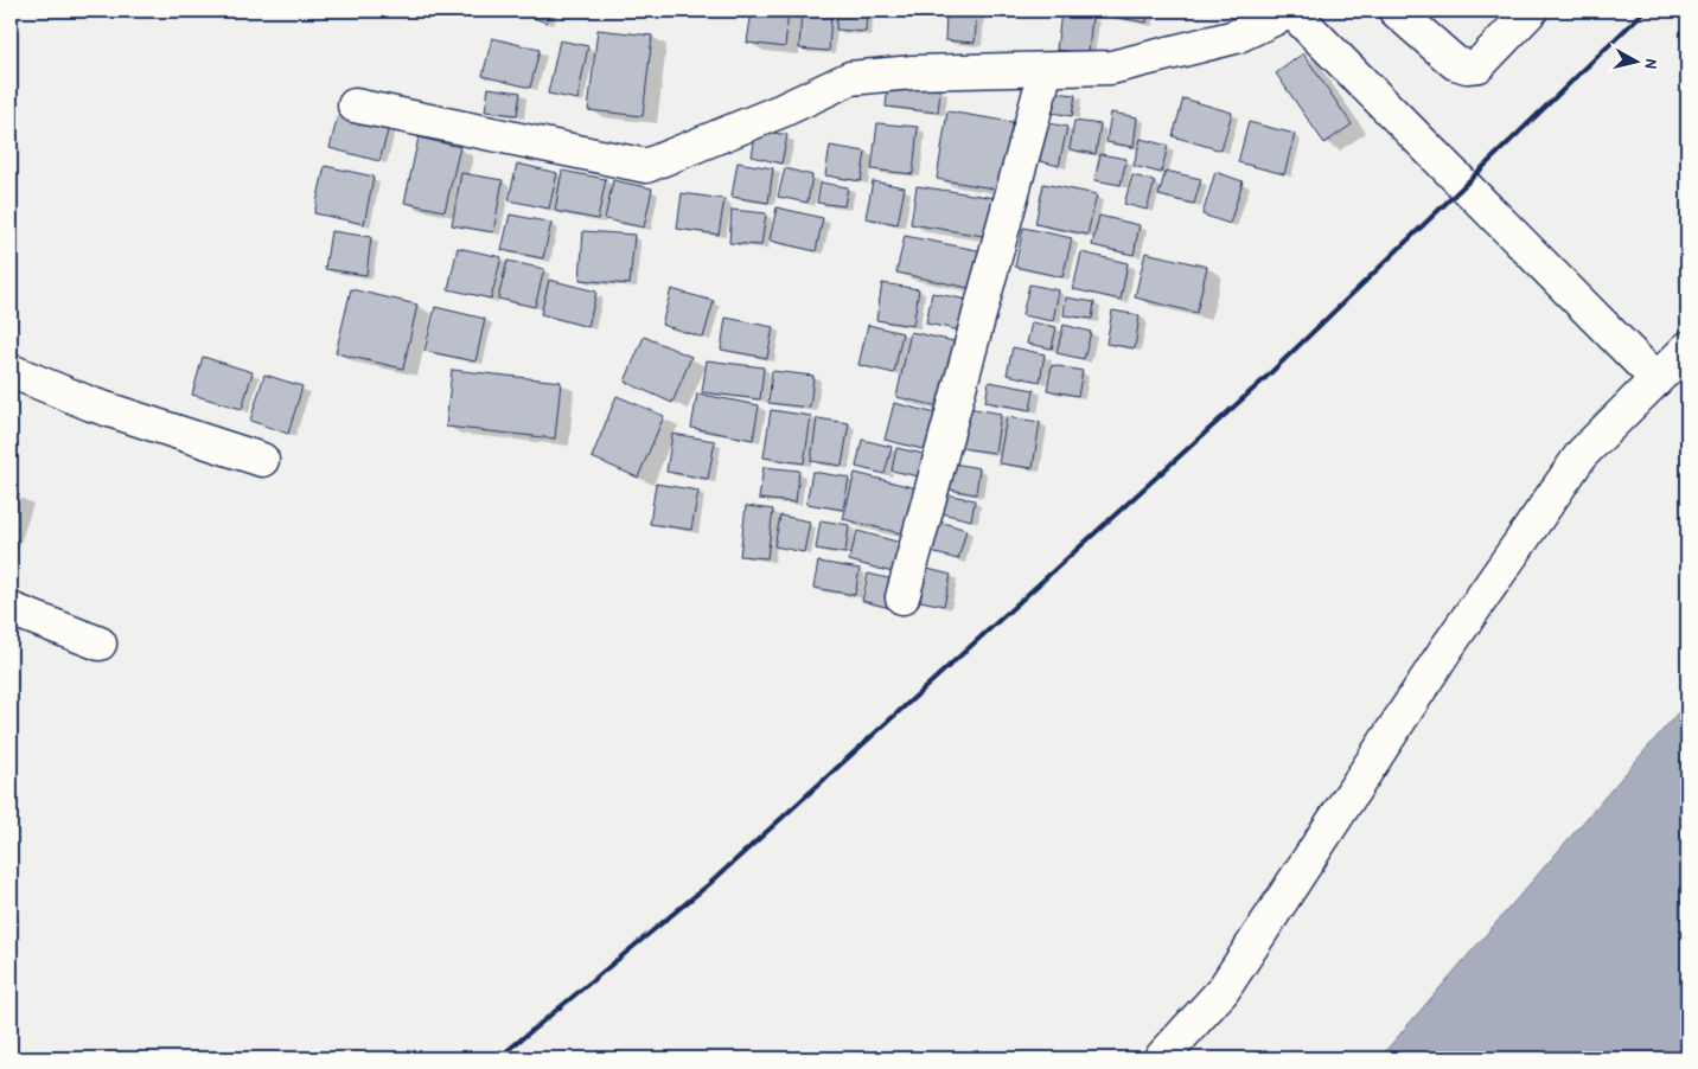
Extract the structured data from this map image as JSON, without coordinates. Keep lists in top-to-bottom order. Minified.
{"north":"right"}
